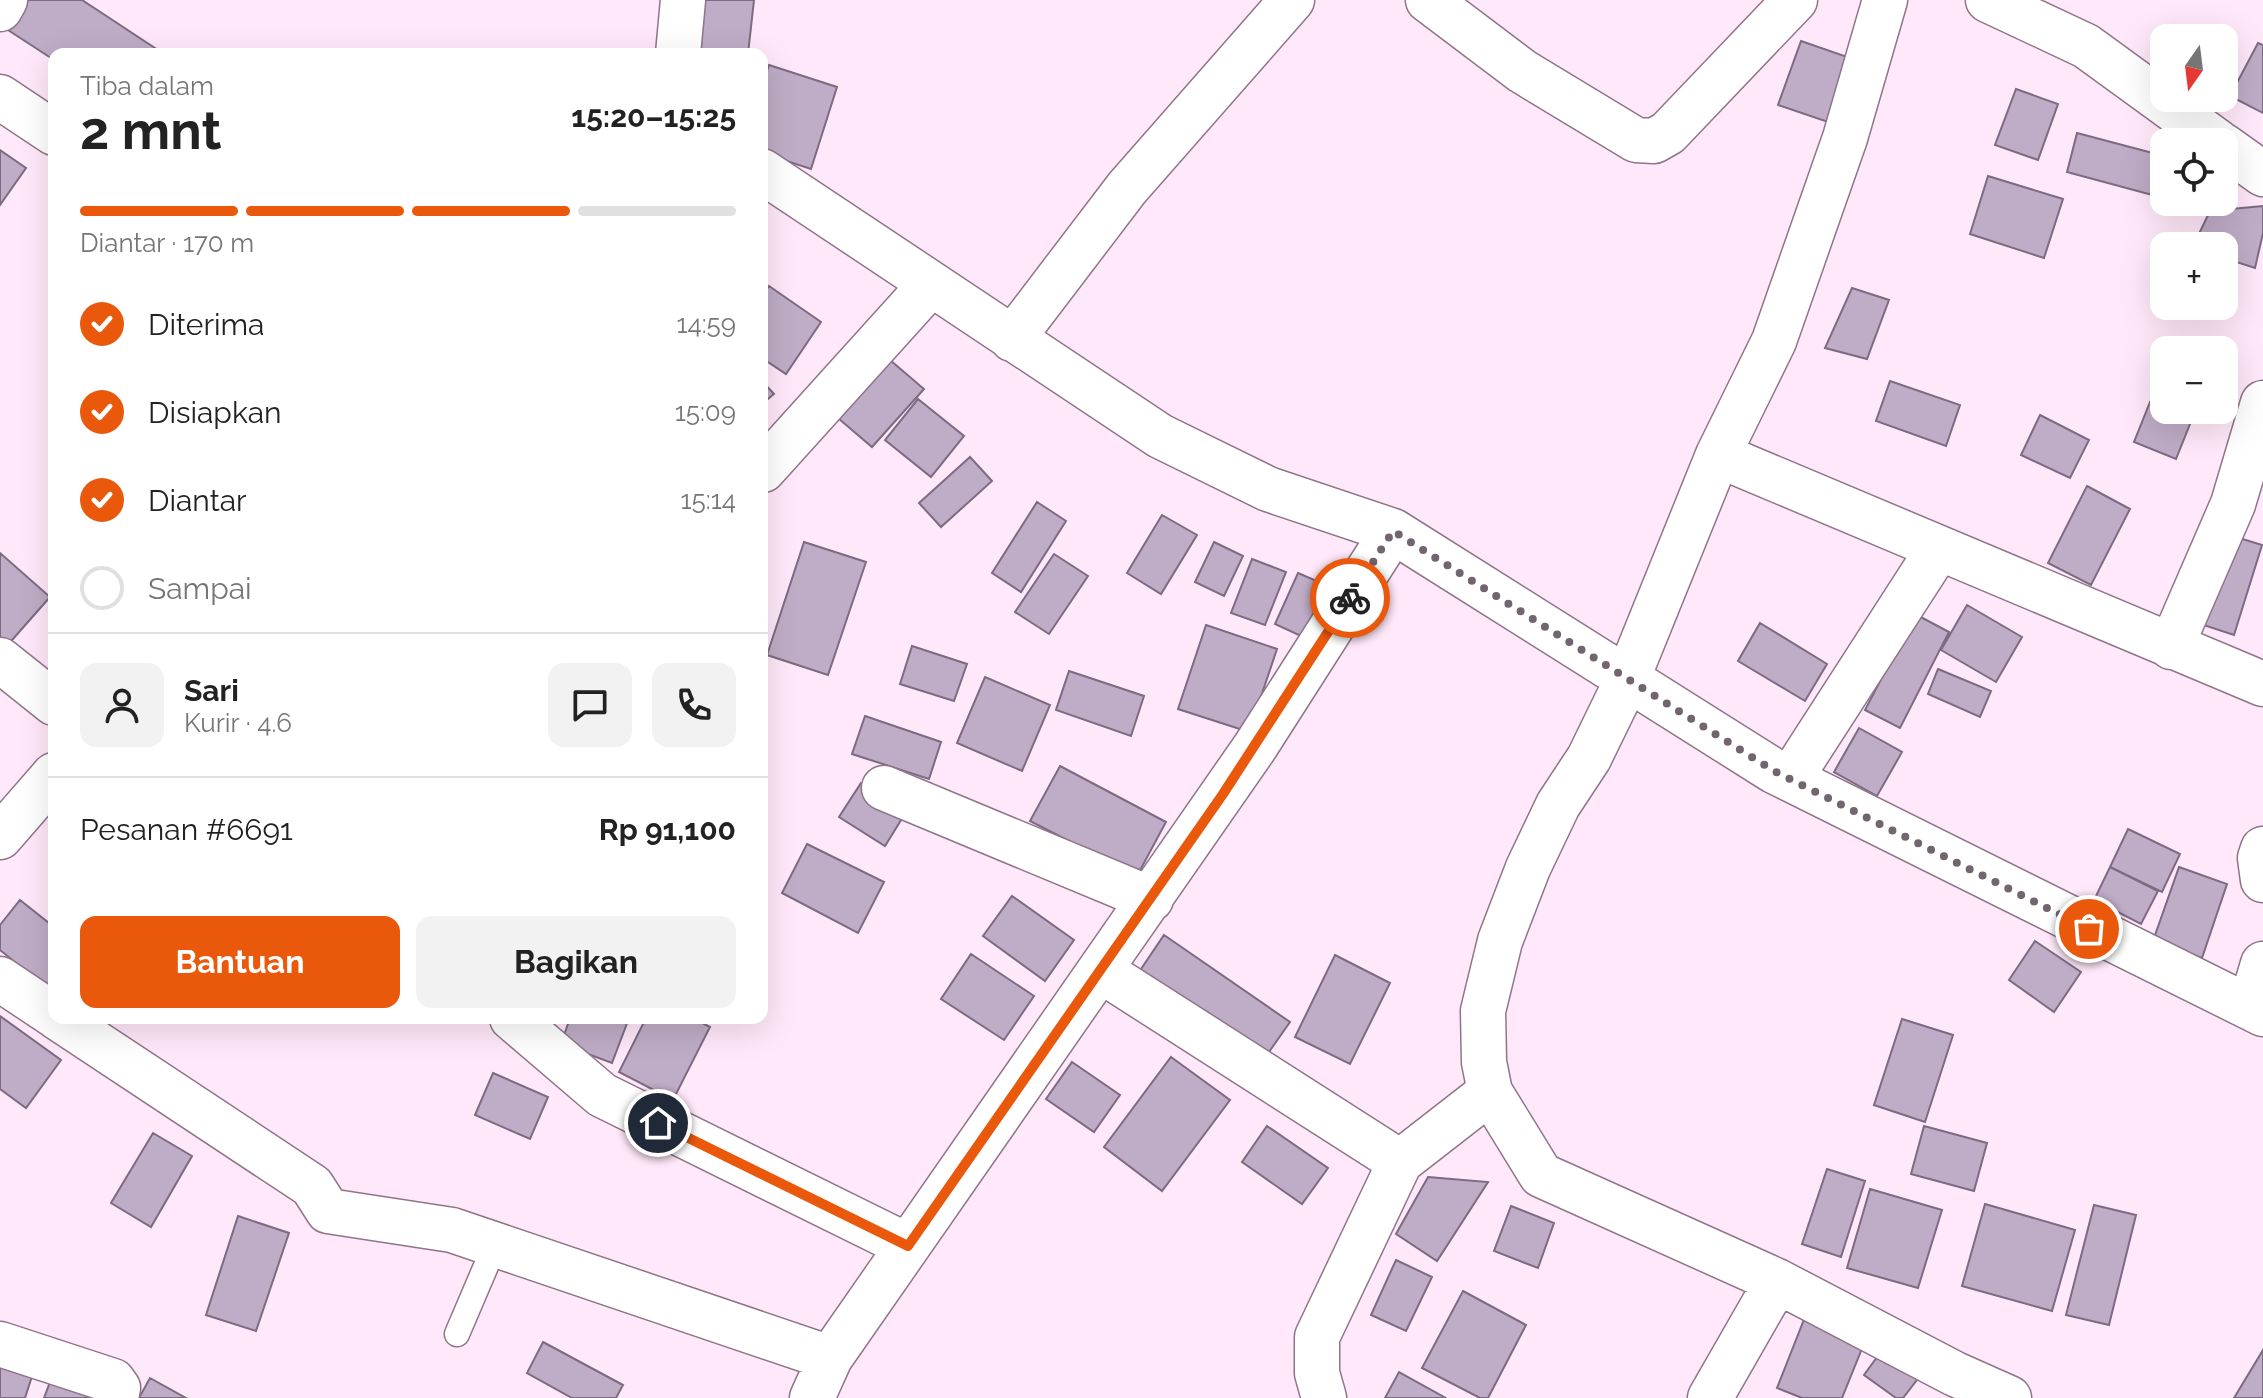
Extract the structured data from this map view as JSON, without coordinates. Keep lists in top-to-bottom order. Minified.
{"north":"bottom","page":{"map_buttons":["+","−"],"heading":["2 mnt","Tiba dalam","15:20–15:25"],"panel":["Sari","Kurir · 4.6","Pesanan #6691","Rp 91,100"],"bar":"Diantar · 170 m","list":[["Diterima","14:59"],["Disiapkan","15:09"],["Diantar","15:14"],"Sampai"],"buttons":["Bantuan","Bagikan"]}}
